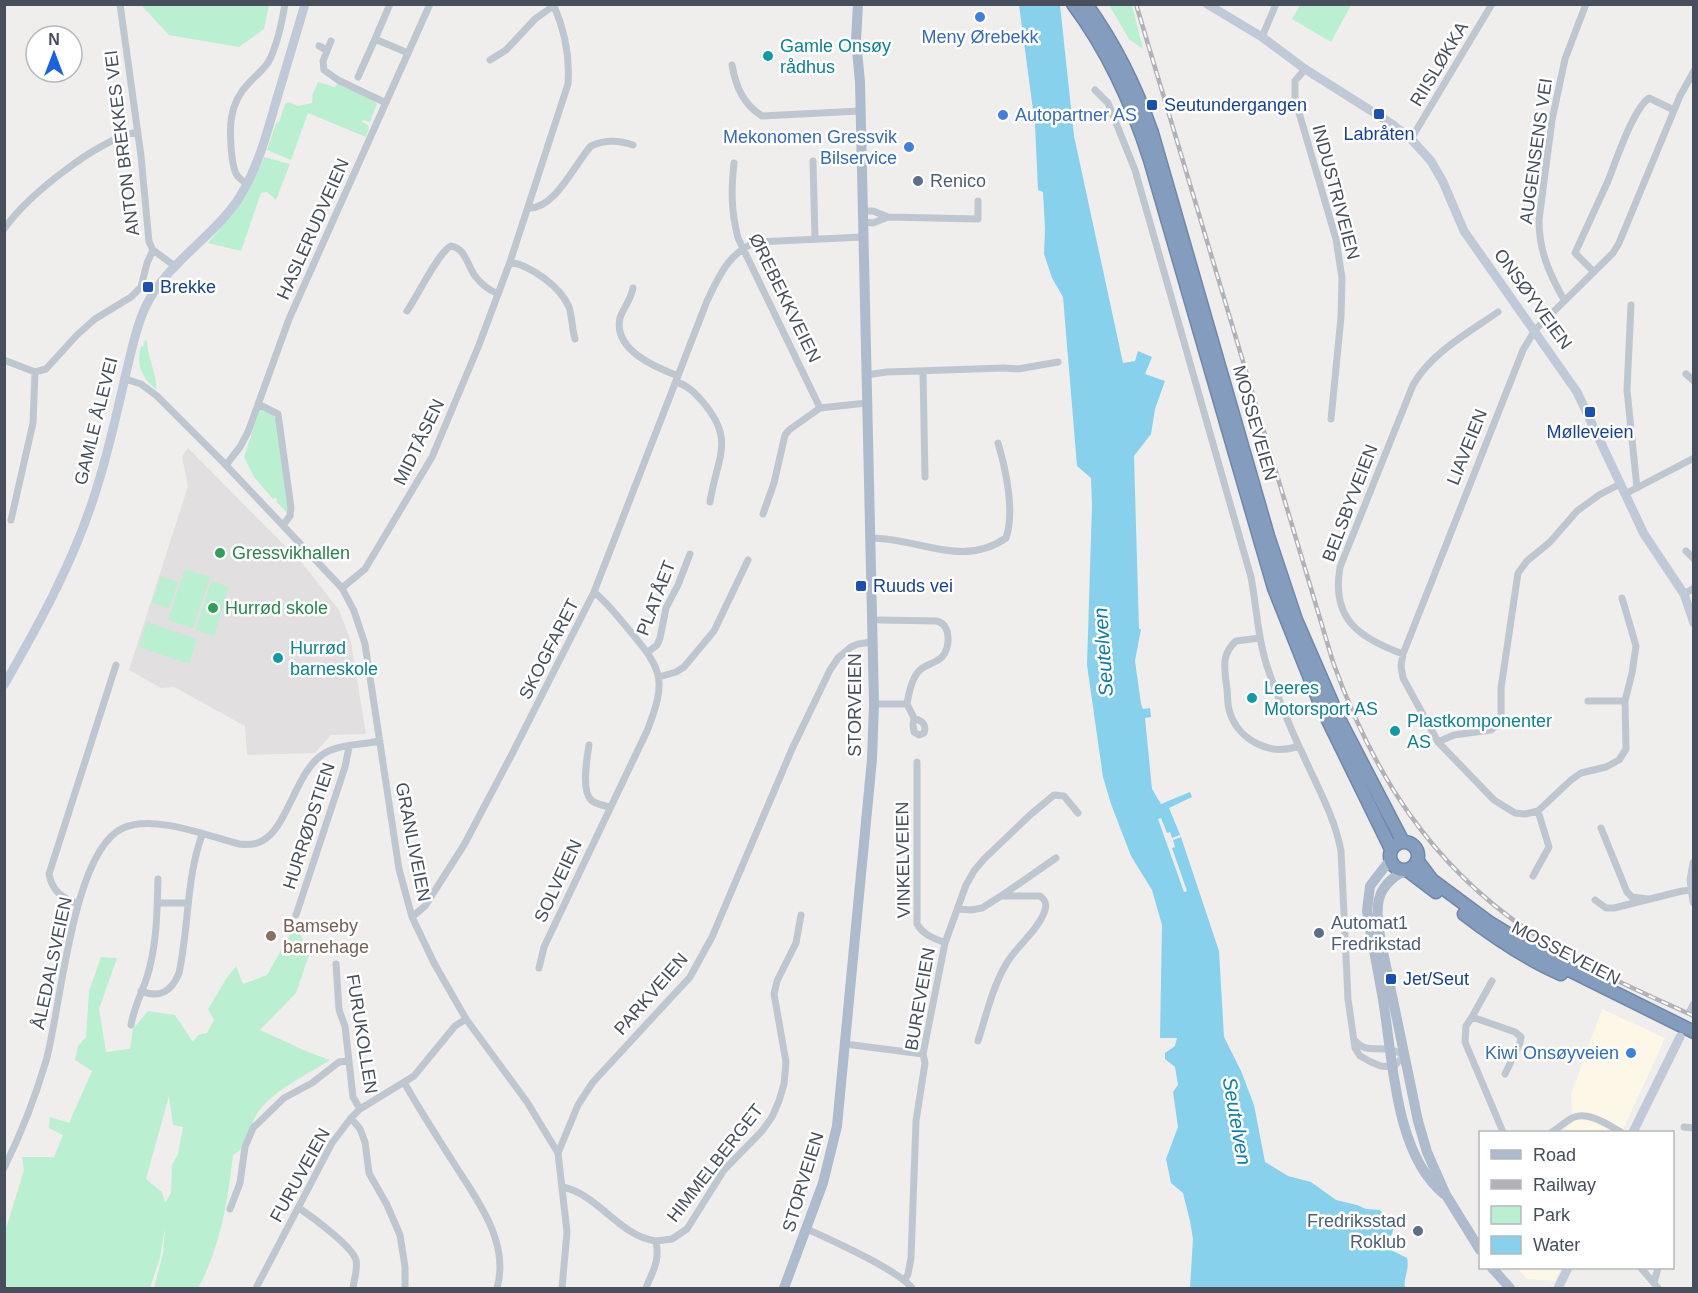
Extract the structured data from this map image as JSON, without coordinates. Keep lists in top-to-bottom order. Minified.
{"streets":{"highway":["MOSSEVEIEN"],"main road":["STORVEIEN"],"street":["RIISLØKKA","ANTON BREKKES VEI","AUGENSENS VEI","INDUSTRIVEIEN","HASLERUDVEIEN","ØREBEKKVEIEN","ONSØYVEIEN","GAMLE ÅLEVEI","MIDTÅSEN","LIAVEIEN","BELSBYVEIEN","PLATÅET","SKOGFARET","HURRØDSTIEN","GRANLIVEIEN","VINKELVEIEN","SOLVEIEN","ÅLEDALSVEIEN","PARKVEIEN","BUREVEIEN","FURUKOLLEN","HIMMELBERGET","FURUVEIEN"]},"crossings":[["RIISLØKKA","ONSØYVEIEN"],["ANTON BREKKES VEI","GAMLE ÅLEVEI"],["AUGENSENS VEI","LIAVEIEN"],["INDUSTRIVEIEN","ONSØYVEIEN"],["HASLERUDVEIEN","GRANLIVEIEN"],["ØREBEKKVEIEN","SKOGFARET"],["ONSØYVEIEN","LIAVEIEN"],["GAMLE ÅLEVEI","GRANLIVEIEN"],["MIDTÅSEN","GRANLIVEIEN"],["LIAVEIEN","BELSBYVEIEN"],["PLATÅET","SOLVEIEN"],["SKOGFARET","GRANLIVEIEN"],["SKOGFARET","SOLVEIEN"],["STORVEIEN","PARKVEIEN"],["HURRØDSTIEN","ÅLEDALSVEIEN"],["GRANLIVEIEN","ÅLEDALSVEIEN"],["GRANLIVEIEN","PARKVEIEN"],["GRANLIVEIEN","FURUVEIEN"],["VINKELVEIEN","BUREVEIEN"],["FURUKOLLEN","FURUVEIEN"]],"water":["Seutelven"],"places":{"other":["Meny Ørebekk","Gamle Onsøy rådhus","Autopartner AS","Mekonomen Gressvik Bilservice","Renico","Gressvikhallen","Hurrød skole","Hurrød barneskole","Leeres Motorsport AS","Plastkomponenter AS","Automat1 Fredrikstad","Bamseby barnehage","Kiwi Onsøyveien","Fredriksstad Roklub"],"transit":["Seutundergangen","Labråten","Brekke","Mølleveien","Ruuds vei","Jet/Seut"]},"legend":["Road","Railway","Park","Water"],"north":"top"}
